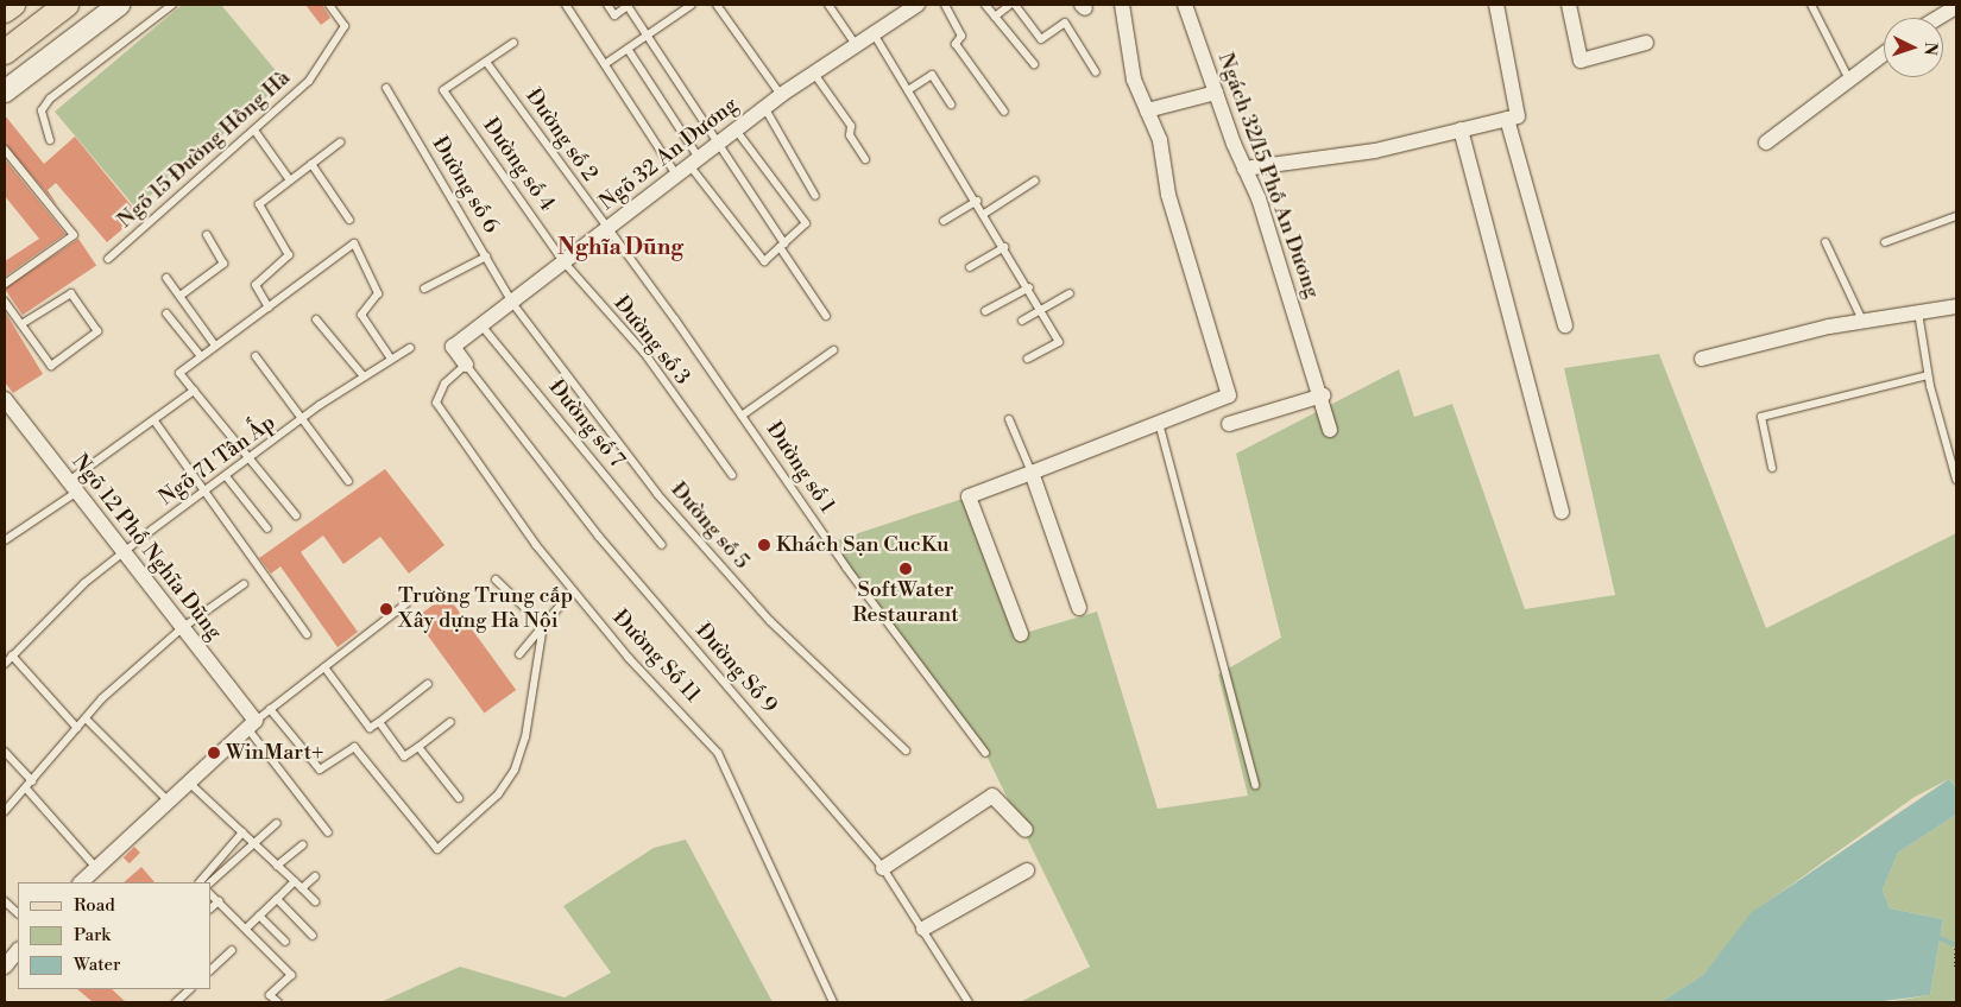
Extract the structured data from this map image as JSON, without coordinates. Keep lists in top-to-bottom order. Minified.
{"streets":{"street":["Ngõ 32 An Dương","Ngách 32/15 Phố An Dương","Ngõ 12 Phố Nghĩa Dũng"],"lane":["Đường số 2","Ngõ 15 Đường Hồng Hà","Đường số 4","Đường số 6","Đường số 3","Đường số 7","Ngõ 71 Tân Ấp","Đường số 1","Đường số 5","Đường Số 11","Đường Số 9"]},"crossings":[["Đường số 2","Ngõ 32 An Dương"],["Đường số 2","Đường số 4"],["Đường số 2","Đường số 1"],["Ngõ 32 An Dương","Đường số 4"],["Ngõ 32 An Dương","Đường số 6"],["Ngõ 32 An Dương","Đường số 3"],["Ngõ 32 An Dương","Đường số 7"],["Ngõ 32 An Dương","Đường số 1"],["Ngõ 32 An Dương","Đường số 5"],["Ngõ 32 An Dương","Đường Số 11"],["Ngõ 32 An Dương","Đường Số 9"],["Đường số 4","Đường số 3"],["Đường số 6","Đường số 5"],["Ngõ 71 Tân Ấp","Ngõ 12 Phố Nghĩa Dũng"],["Đường Số 11","Đường Số 9"]],"districts":["Nghĩa Dũng"],"places":["Khách Sạn CucKu","SoftWater Restaurant","Trường Trung cấp Xây dựng Hà Nội","WinMart+"],"legend":["Road","Park","Water"],"north":"right"}
